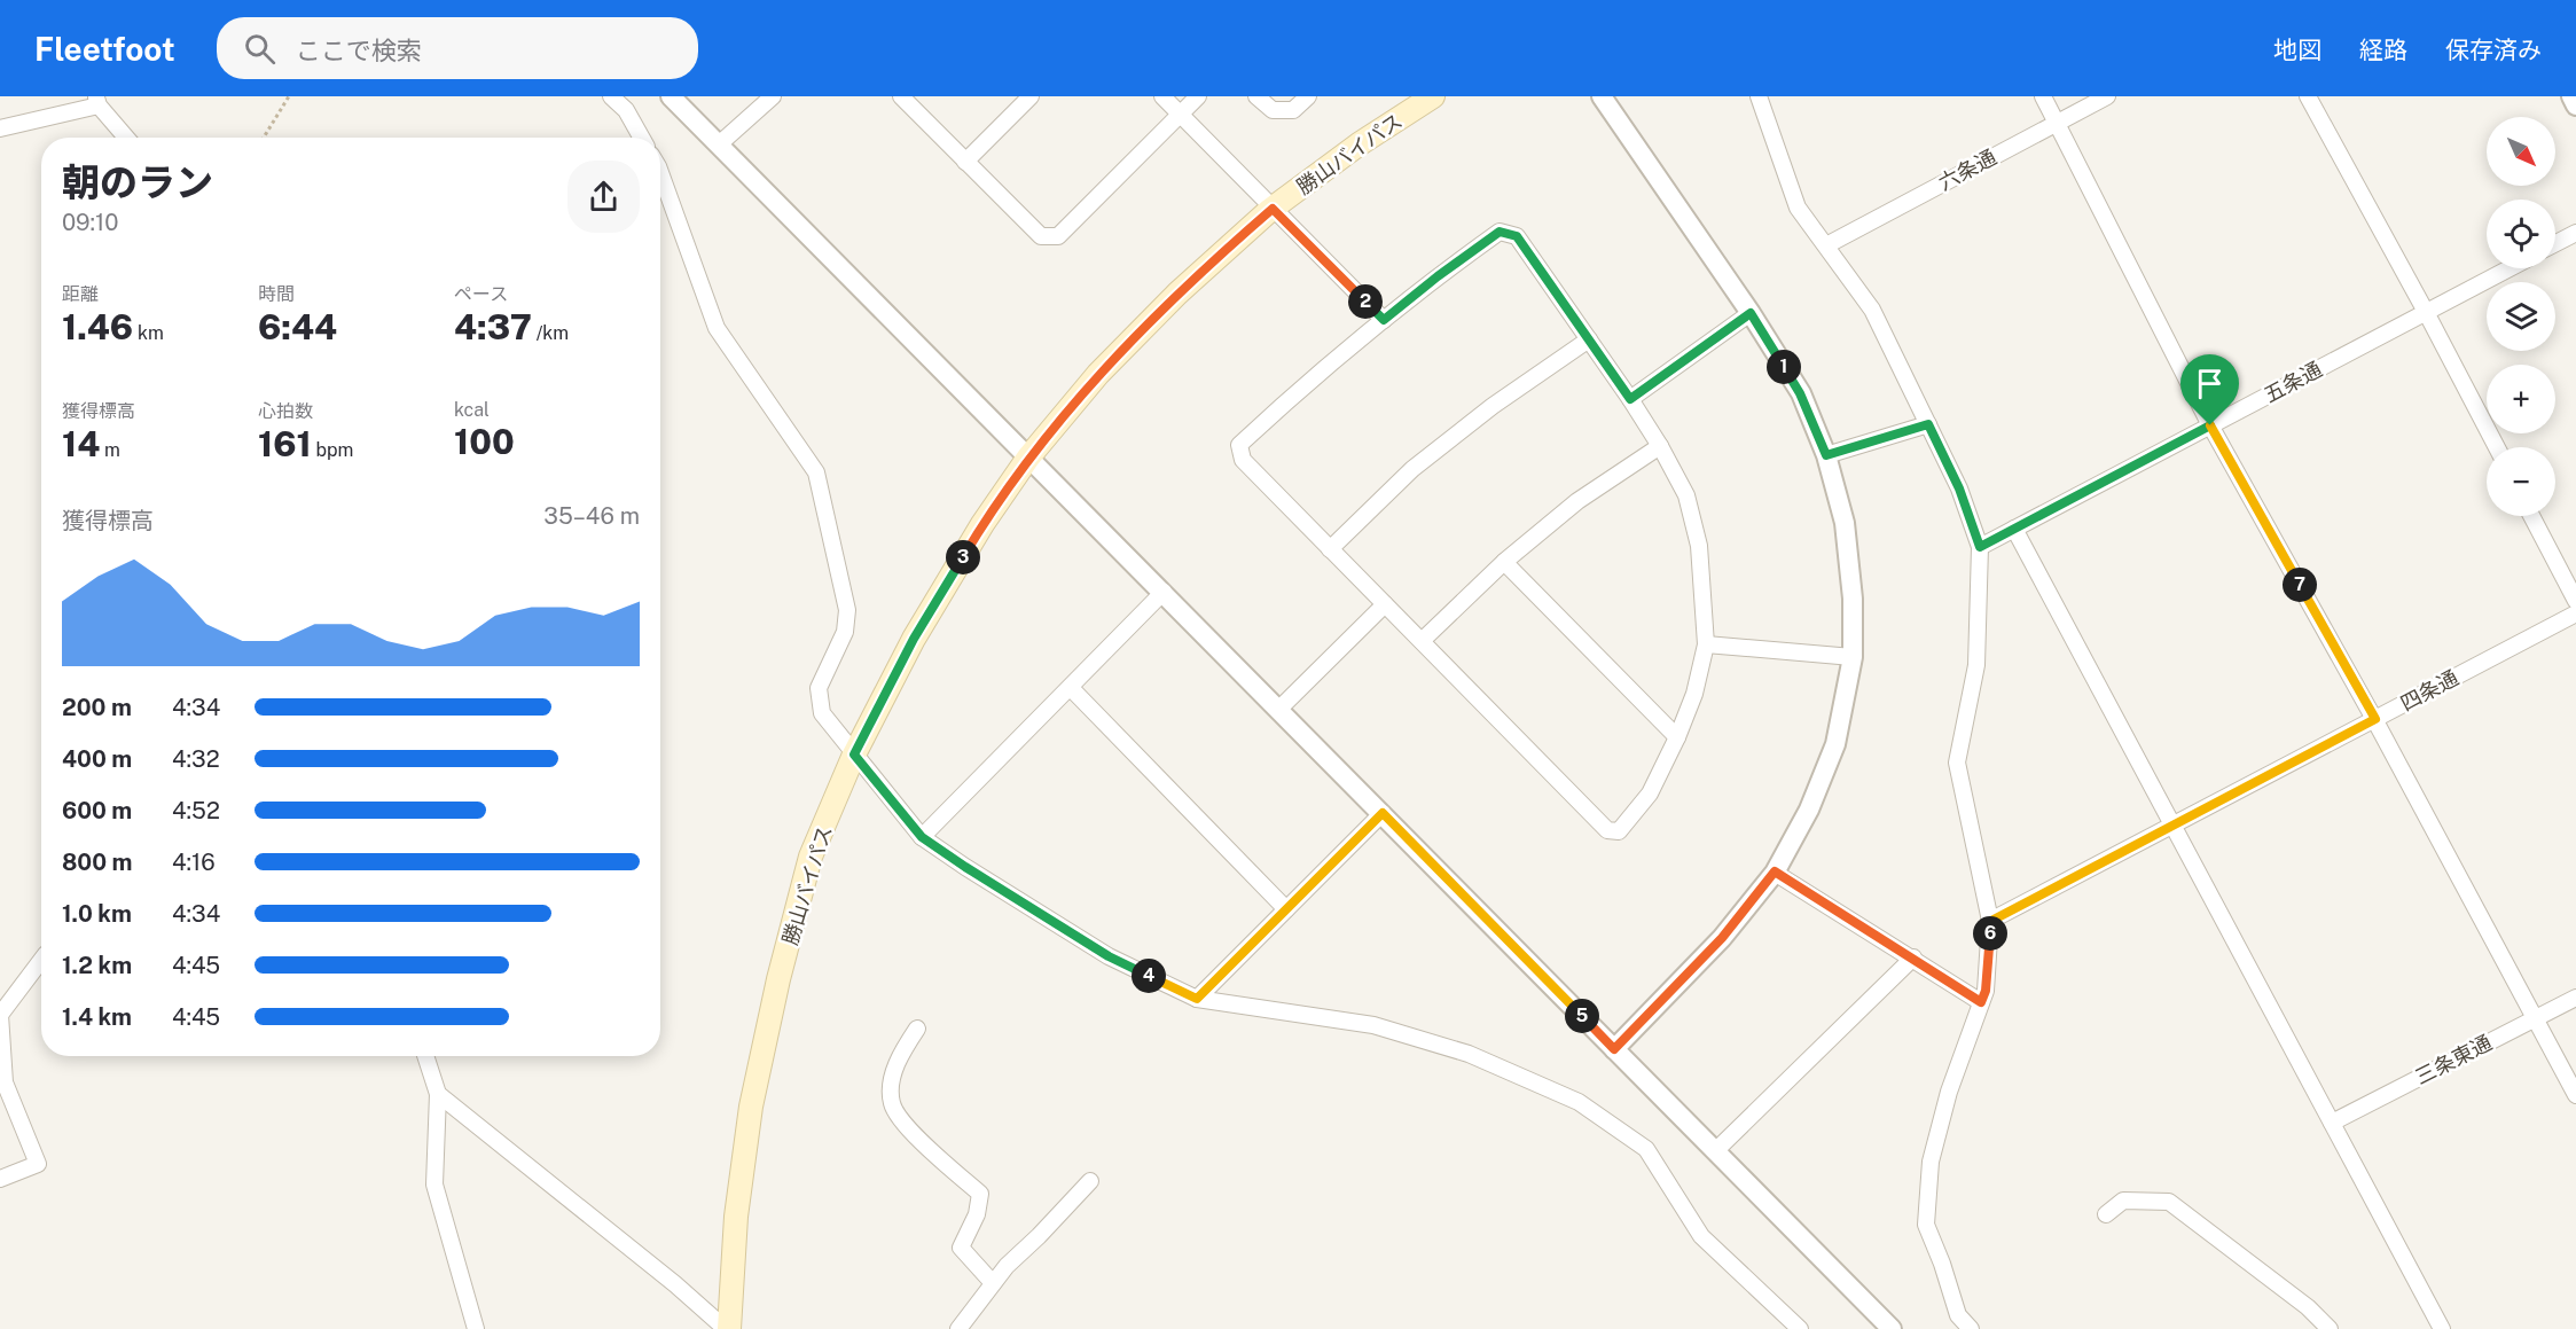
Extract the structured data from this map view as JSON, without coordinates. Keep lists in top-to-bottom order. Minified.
{"streets":{"main road":["勝山バイパス"],"street":["六条通","五条通","四条通","三条東通"]},"north":"bottom right","page":{"header":"Fleetfoot","search":"ここで検索","nav":["地図","経路","保存済み"],"map_buttons":["+","−"],"heading":["朝のラン","09:10"],"stats":[["距離","1.46 km"],["時間","6:44"],["ペース","4:37 /km"],["獲得標高","14 m"],["心拍数","161 bpm"],["kcal","100"]],"pins":["2","1","3","7","6","4","5"],"chart":["獲得標高","35–46 m"],"list":[{"name":"200 m","note":"4:34"},{"name":"400 m","note":"4:32"},{"name":"600 m","note":"4:52"},{"name":"800 m","note":"4:16"},{"name":"1.0 km","note":"4:34"},{"name":"1.2 km","note":"4:45"},{"name":"1.4 km","note":"4:45"}]}}
